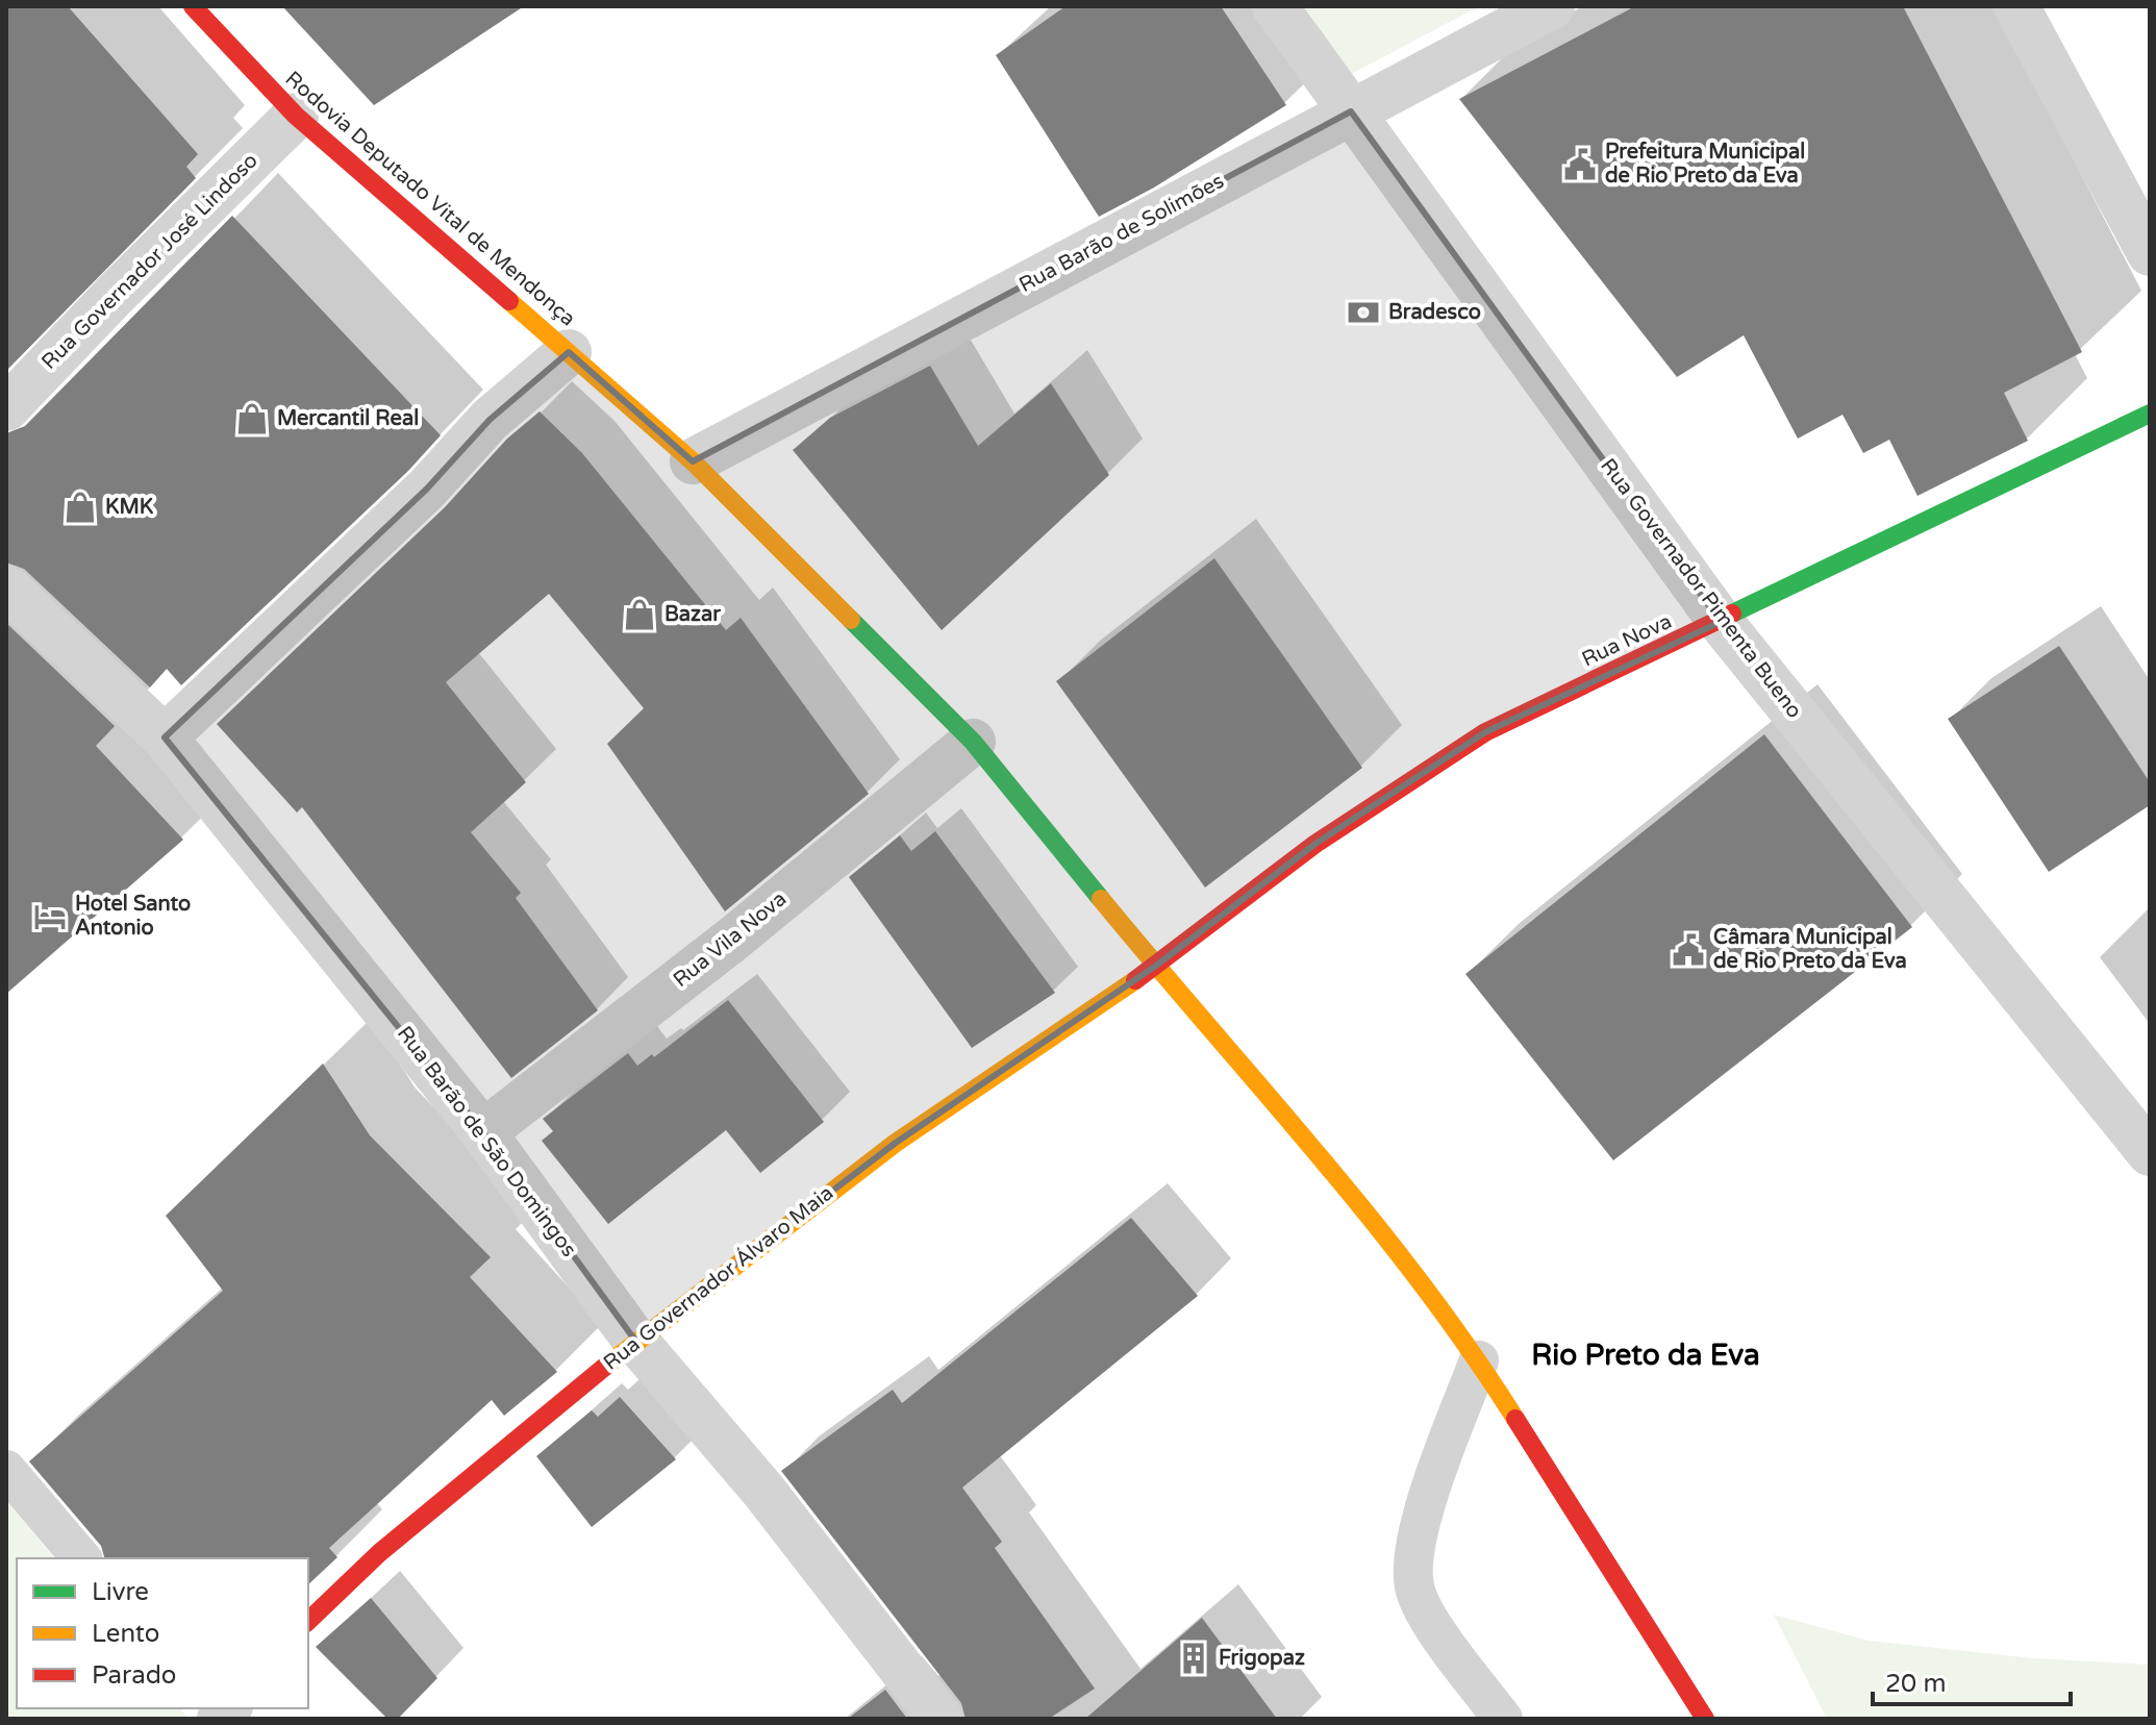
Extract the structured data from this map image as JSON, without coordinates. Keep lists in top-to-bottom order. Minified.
{"streets":{"main road":["Rodovia Deputado Vital de Mendonça","Rua Nova","Rua Governador Álvaro Maia"],"street":["Rua Barão de Solimões","Rua Governador José Lindoso","Rua Governador Pimenta Bueno","Rua Vila Nova","Rua Barão de São Domingos"]},"crossings":[["Rodovia Deputado Vital de Mendonça","Rua Barão de Solimões"],["Rodovia Deputado Vital de Mendonça","Rua Governador José Lindoso"],["Rodovia Deputado Vital de Mendonça","Rua Nova"],["Rodovia Deputado Vital de Mendonça","Rua Vila Nova"],["Rodovia Deputado Vital de Mendonça","Rua Governador Álvaro Maia"],["Rua Barão de Solimões","Rua Governador Pimenta Bueno"],["Rua Governador Pimenta Bueno","Rua Nova"],["Rua Nova","Rua Governador Álvaro Maia"],["Rua Vila Nova","Rua Barão de São Domingos"],["Rua Barão de São Domingos","Rua Governador Álvaro Maia"]],"districts":["Rio Preto da Eva"],"places":{"public building":["Prefeitura Municipal de Rio Preto da Eva","Câmara Municipal de Rio Preto da Eva"],"bank":["Bradesco"],"shop":["Mercantil Real","KMK","Bazar"],"hotel":["Hotel Santo Antonio"],"building":["Frigopaz"]},"legend":["Livre","Lento","Parado"],"scale_bar":"20 m"}
